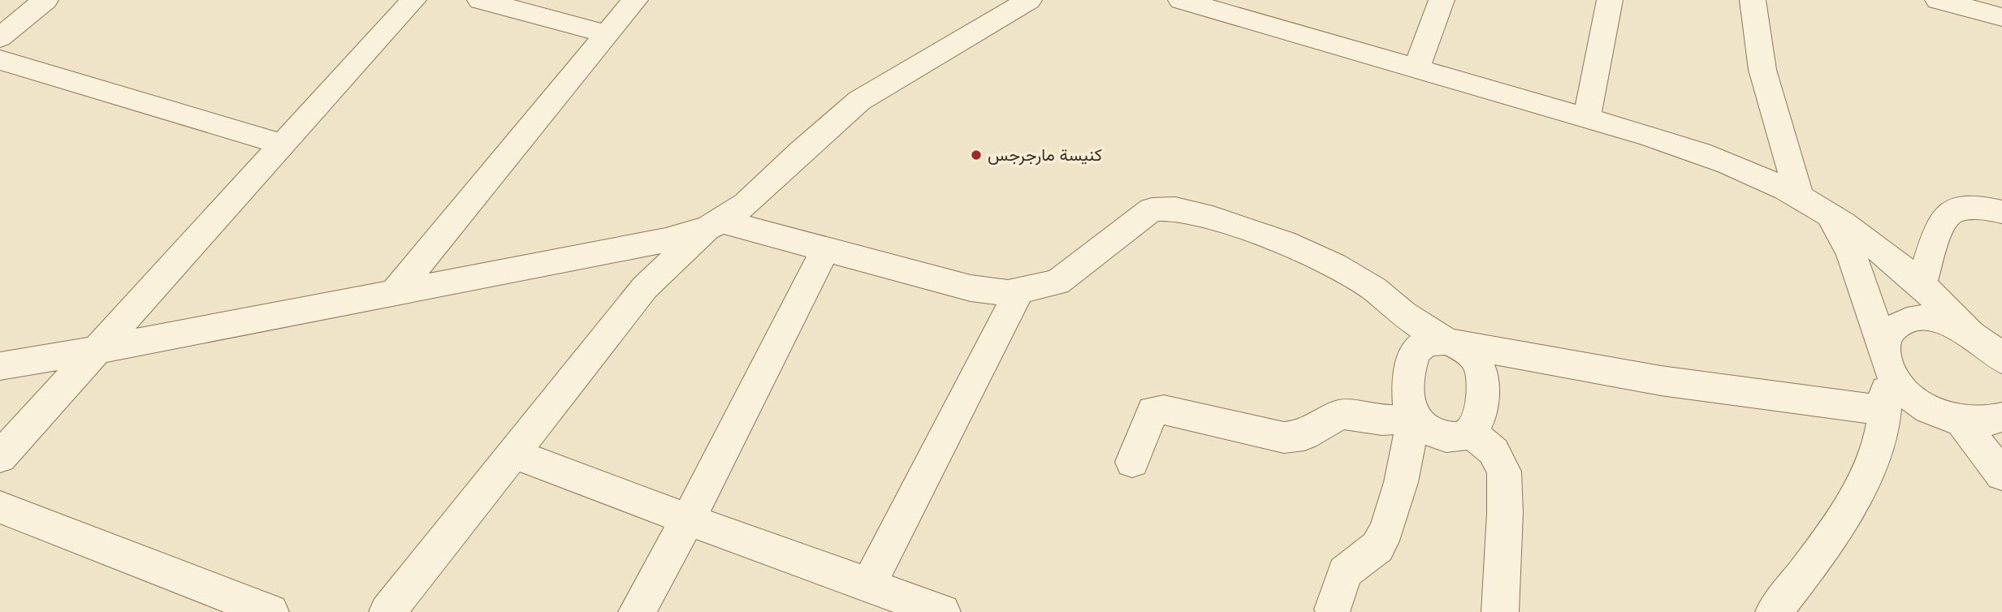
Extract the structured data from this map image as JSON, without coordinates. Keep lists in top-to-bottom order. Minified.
{"places":["كنيسة مارجرجس"]}
